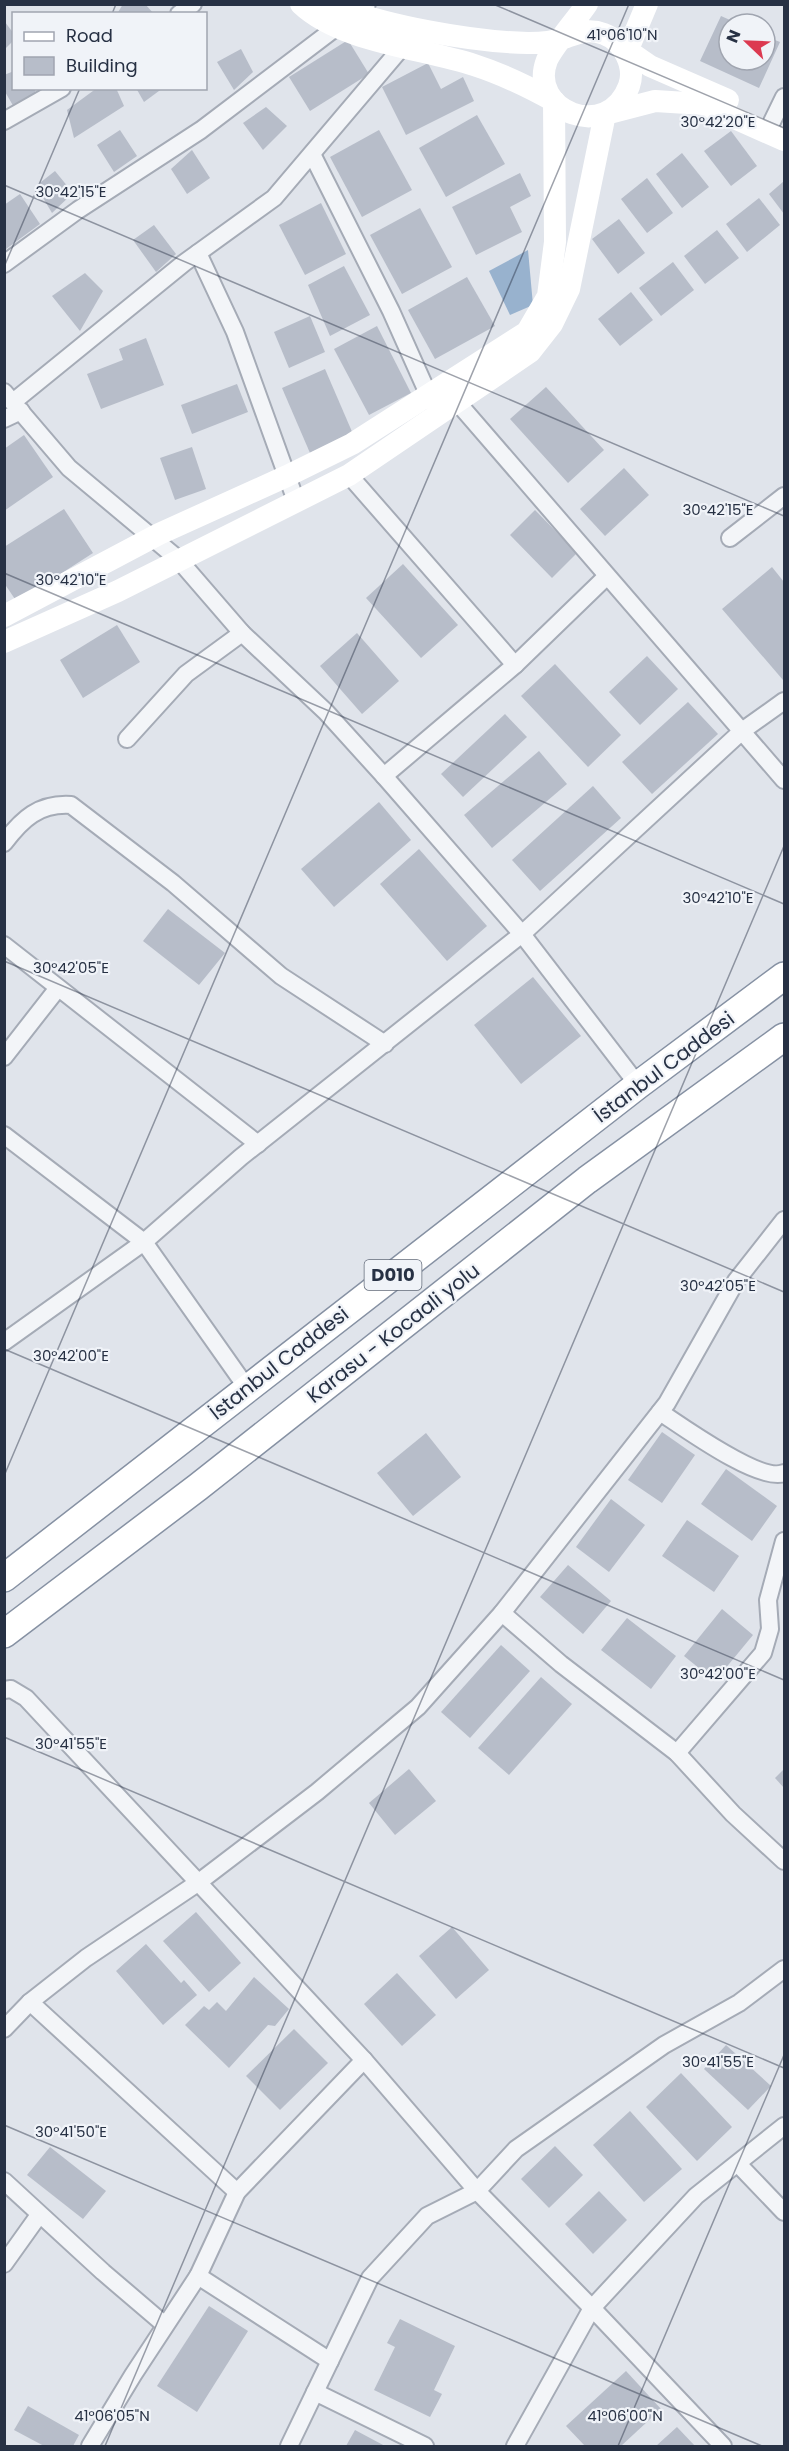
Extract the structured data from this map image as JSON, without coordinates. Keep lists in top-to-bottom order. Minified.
{"streets":{"highway":["İstanbul Caddesi","D010","Karasu - Kocaali yolu"]},"legend":["Road","Building"],"north":"top left","coordinates":["41°06'10\"N","30°42'20\"E","30°42'15\"E","30°42'10\"E","30°42'05\"E","30°42'00\"E","30°41'55\"E","30°41'50\"E","41°06'05\"N","41°06'00\"N"]}
